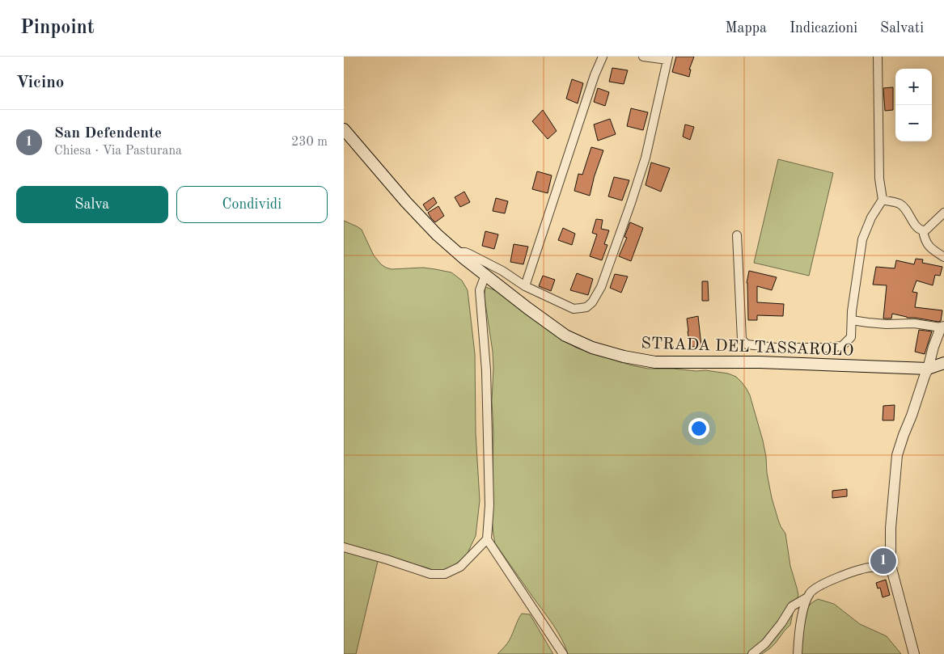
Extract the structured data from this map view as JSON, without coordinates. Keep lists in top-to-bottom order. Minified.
{"streets":{"main road":["STRADA DEL TASSAROLO"]},"page":{"header":"Pinpoint","nav":["Mappa","Indicazioni","Salvati"],"heading":"Vicino","map_buttons":["+","−"],"list":[{"mark":"1","name":"San Defendente","note":"Chiesa · Via Pasturana","value":"230 m"}],"buttons":["Salva","Condividi"],"pins":"1"}}
